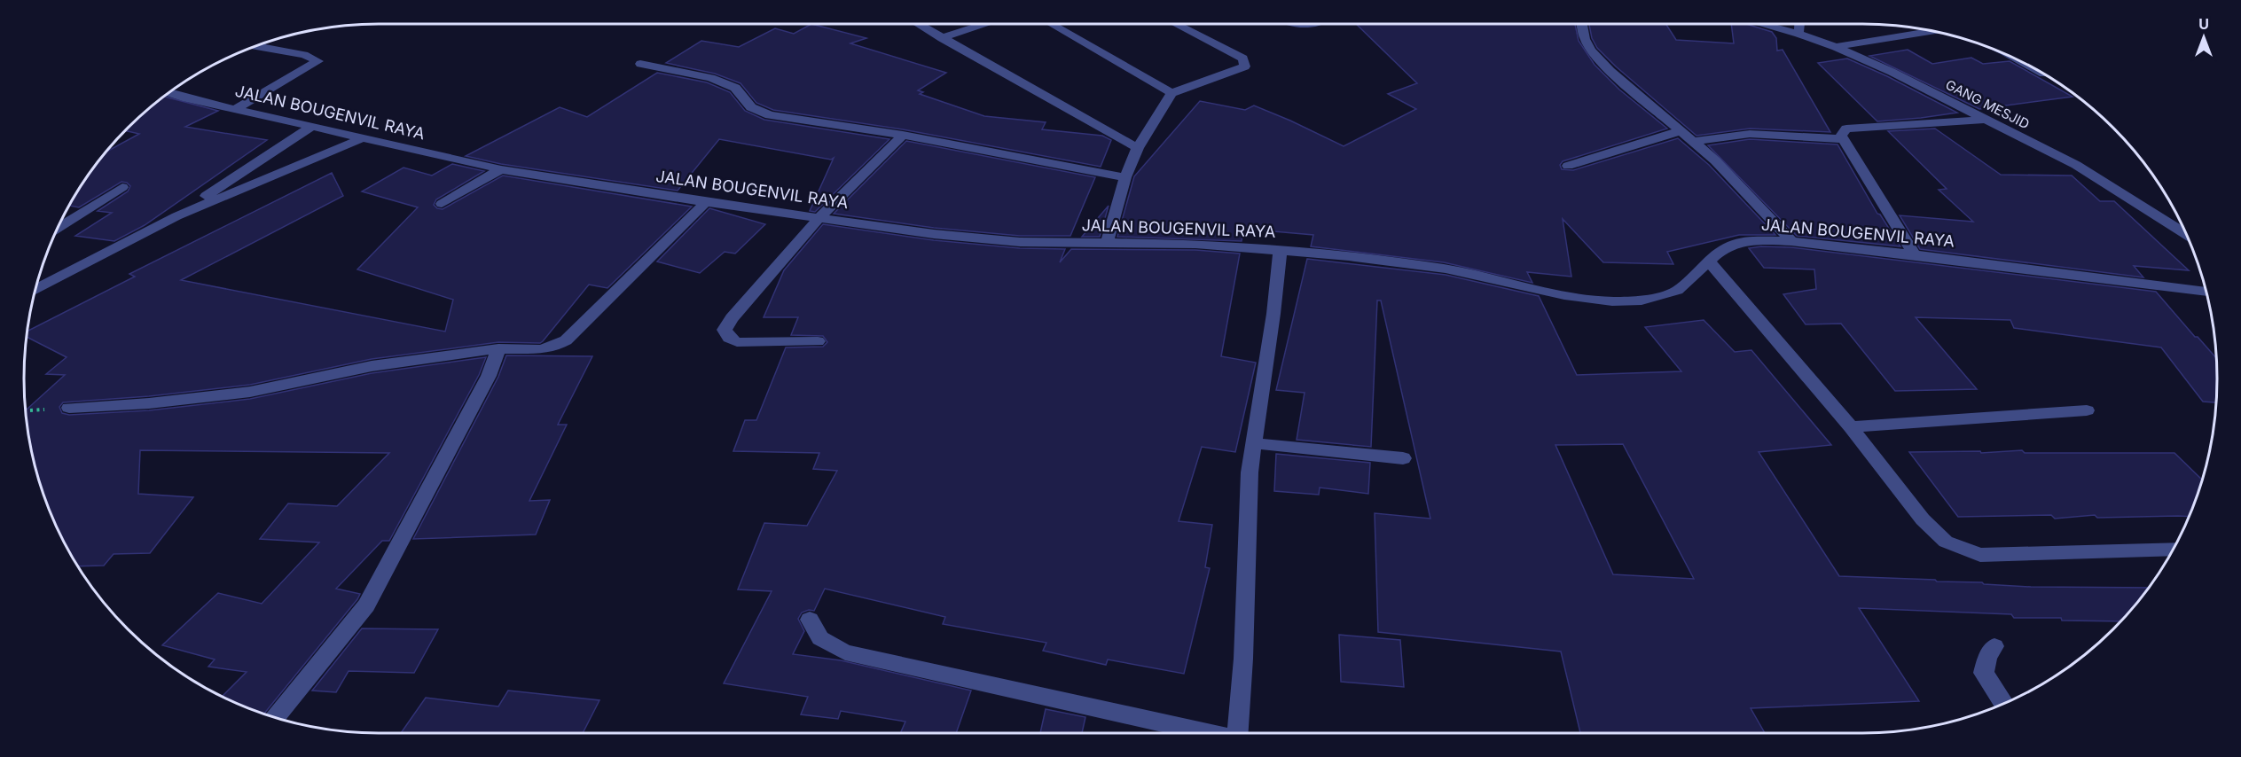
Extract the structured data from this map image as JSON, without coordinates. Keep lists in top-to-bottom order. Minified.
{"streets":{"street":["GANG MESJID","JALAN BOUGENVIL RAYA"]},"north":"top"}
